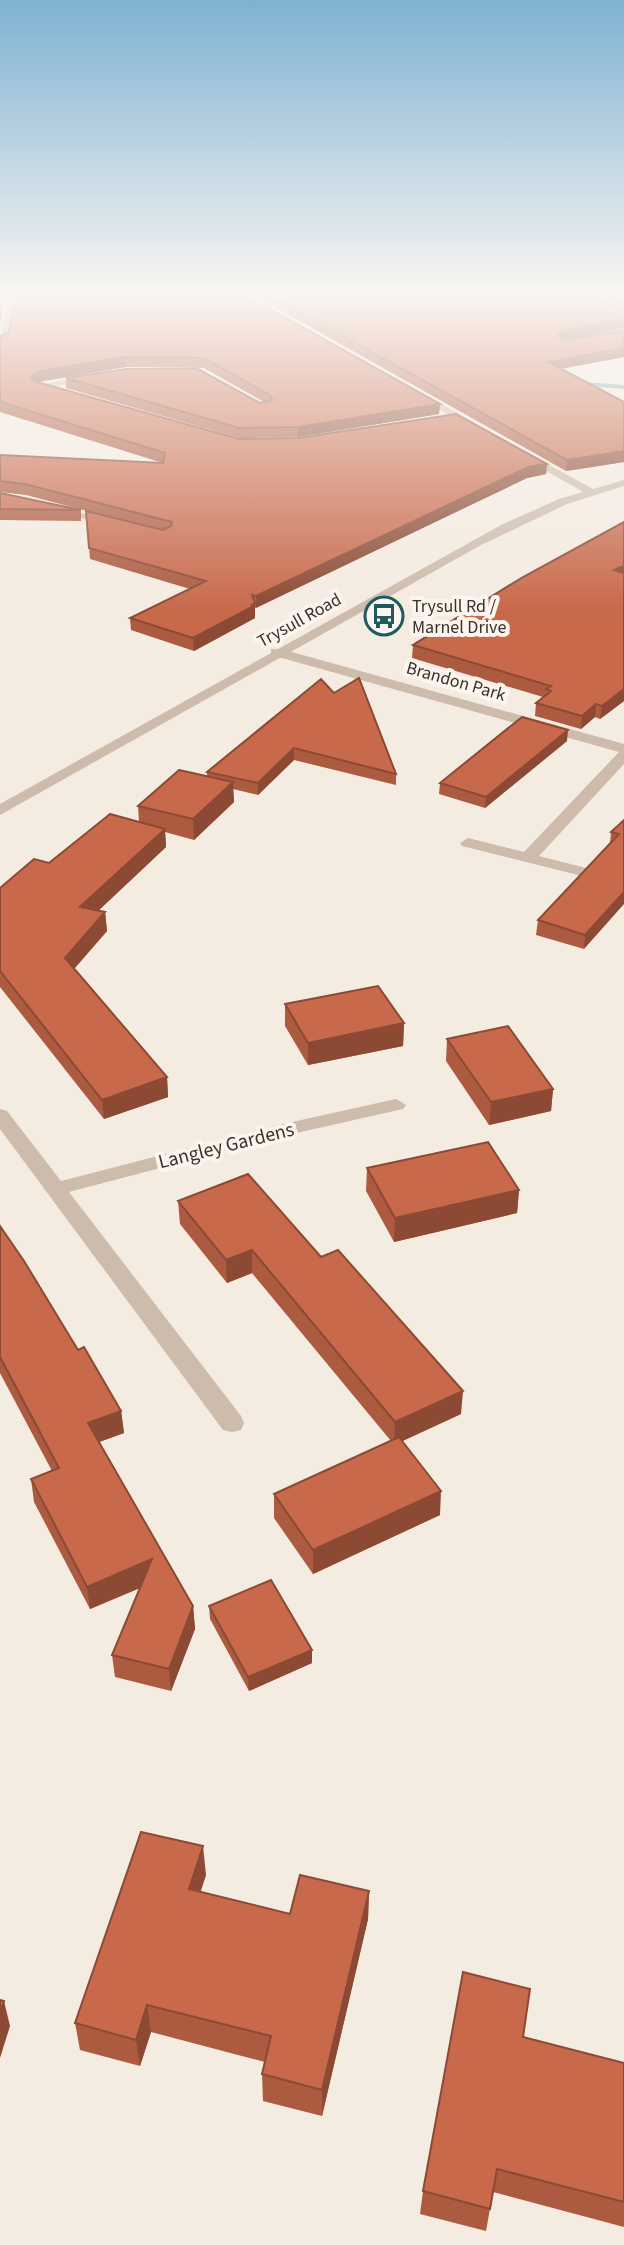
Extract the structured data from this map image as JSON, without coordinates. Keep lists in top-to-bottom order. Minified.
{"streets":{"street":["Trysull Road","Brandon Park","Langley Gardens"]},"crossings":[["Trysull Road","Brandon Park"]],"places":{"bus stop":["Trysull Rd / Marnel Drive"]}}
